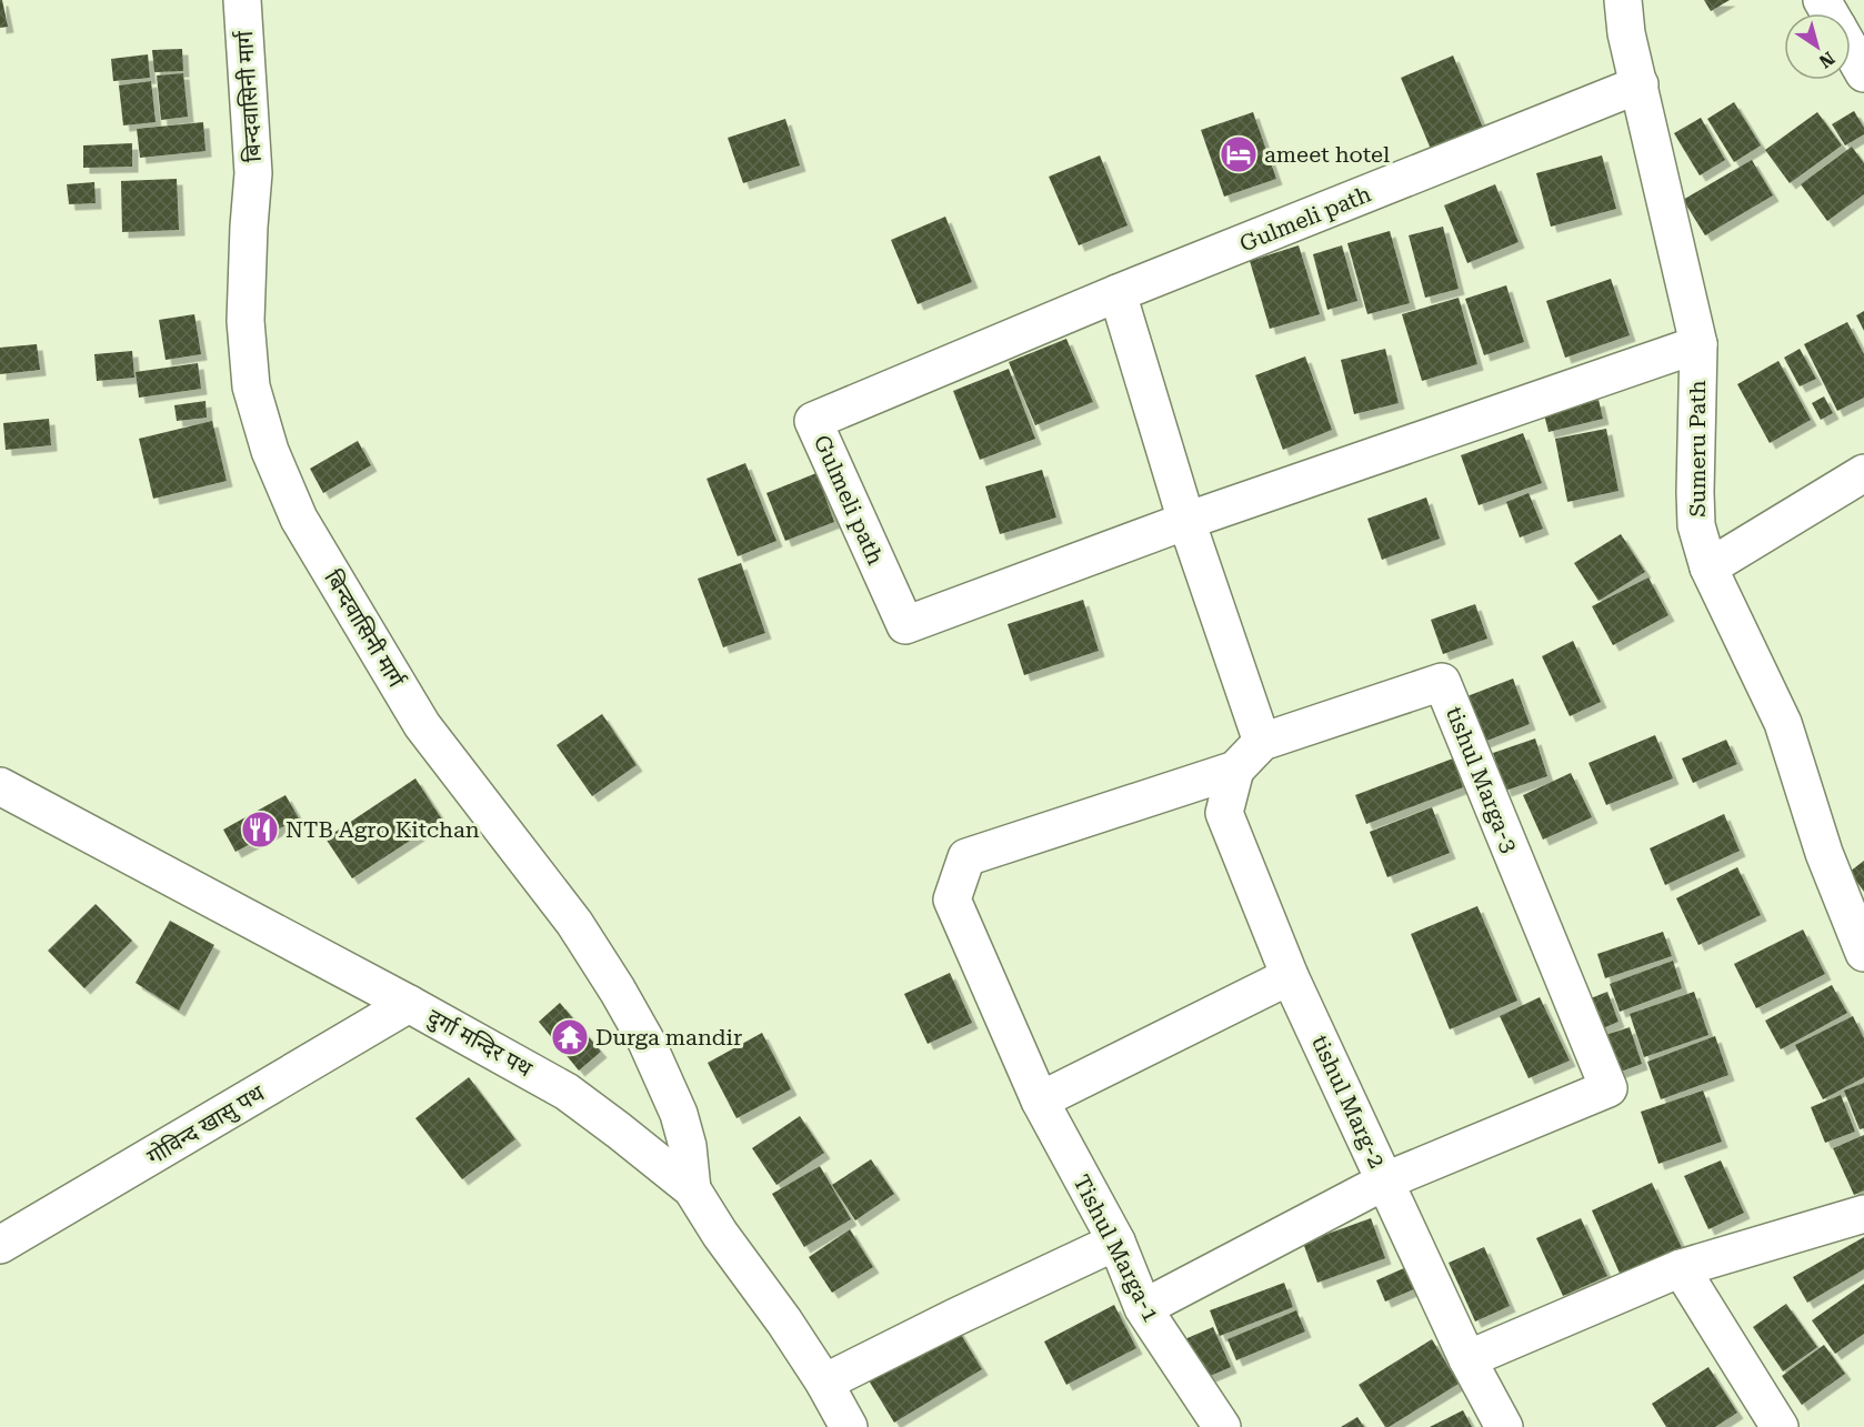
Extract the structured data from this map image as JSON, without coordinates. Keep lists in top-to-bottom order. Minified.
{"streets":{"street":["बिन्दवासिनी मार्ग","Gulmeli path","Sumeru Path","tishul Marga-3","दुर्गा मन्दिर पथ","tishul Marg-2","गोविन्द खासु पथ","Tishul Marga-1"]},"crossings":[["बिन्दवासिनी मार्ग","दुर्गा मन्दिर पथ"],["Gulmeli path","Sumeru Path"],["tishul Marga-3","tishul Marg-2"],["tishul Marga-3","Tishul Marga-1"],["दुर्गा मन्दिर पथ","गोविन्द खासु पथ"],["tishul Marg-2","Tishul Marga-1"]],"places":{"hotel":["ameet hotel"],"restaurant":["NTB Agro Kitchan"],"temple":["Durga mandir"]},"north":"bottom right"}
